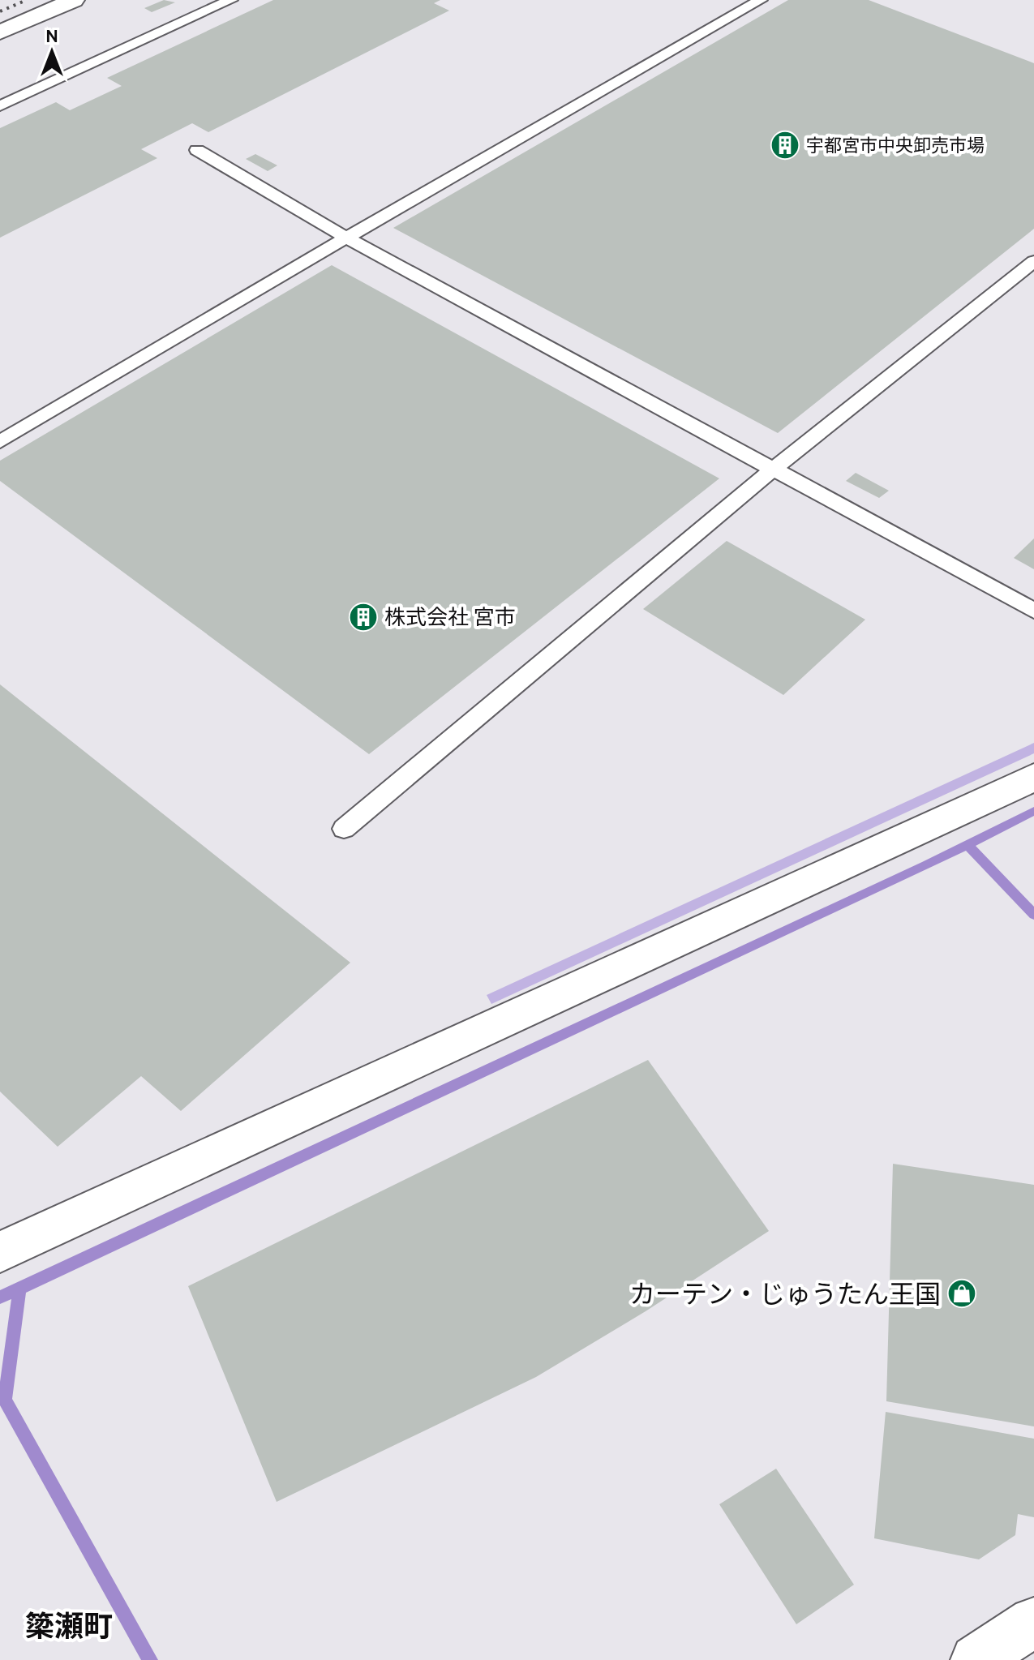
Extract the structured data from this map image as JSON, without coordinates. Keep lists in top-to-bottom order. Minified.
{"districts":["簗瀬町"],"places":{"building":["宇都宮市中央卸売市場","株式会社 宮市"],"shop":["カーテン・じゅうたん王国"]},"north":"top"}
